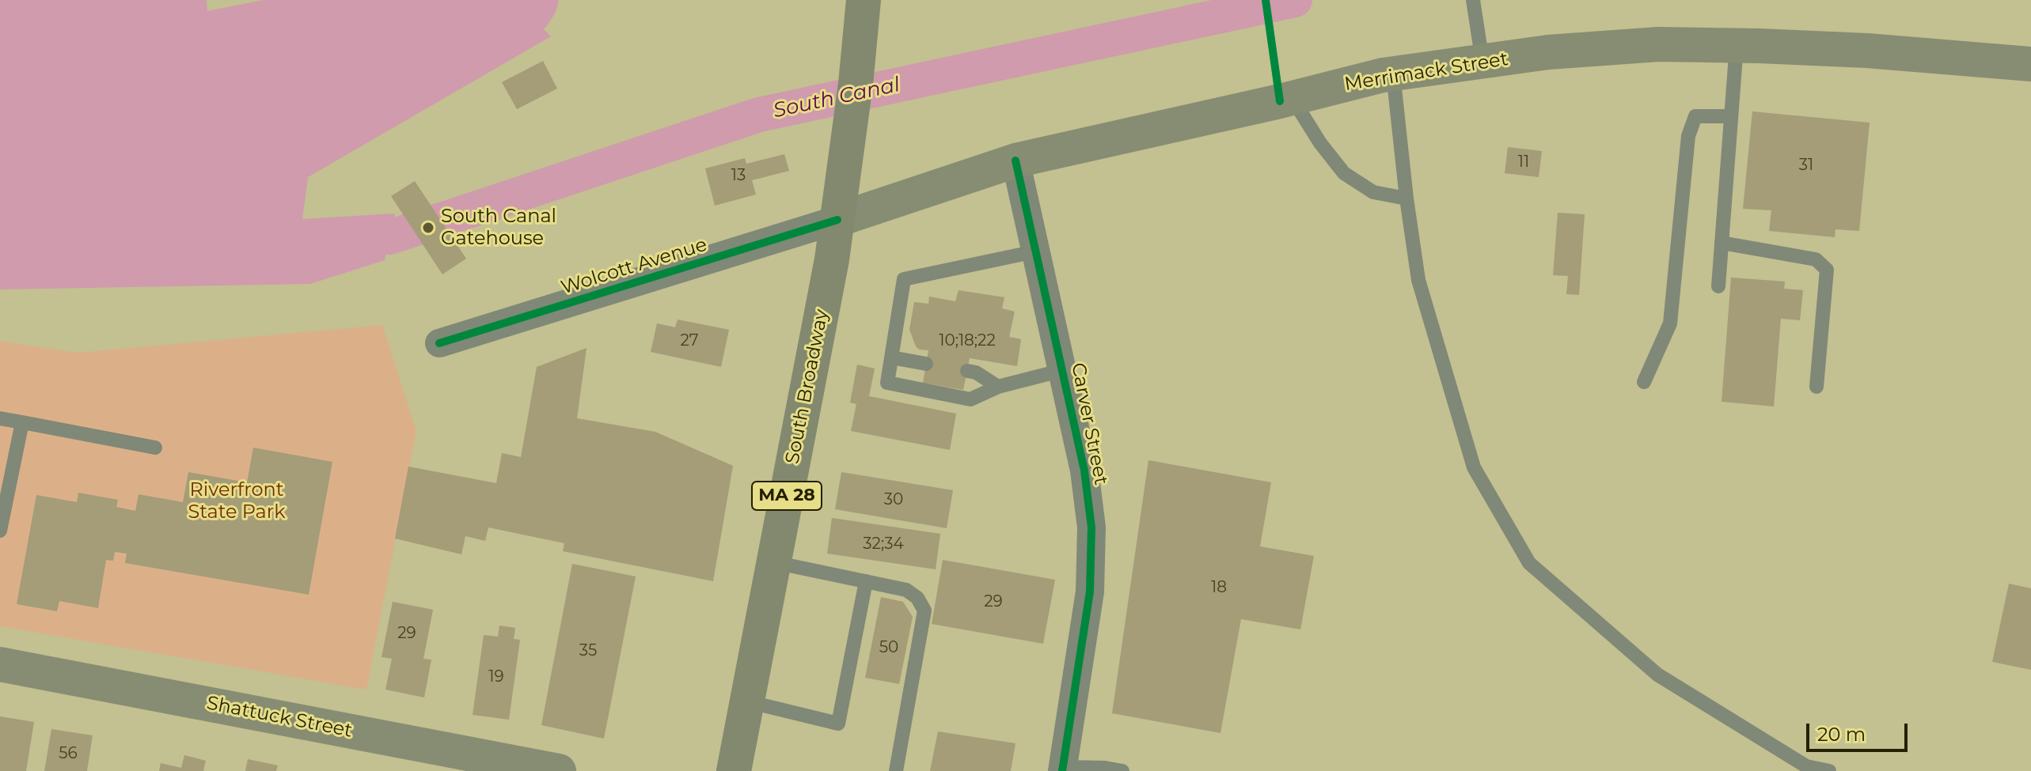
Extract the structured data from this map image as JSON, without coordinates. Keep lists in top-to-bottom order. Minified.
{"streets":{"main road":["Merrimack Street","South Broadway","MA 28","Shattuck Street"],"street":["Wolcott Avenue","Carver Street"]},"crossings":[["Merrimack Street","Wolcott Avenue"],["Merrimack Street","South Broadway"],["Merrimack Street","Carver Street"],["Wolcott Avenue","South Broadway"]],"water":["South Canal"],"parks":["Riverfront State Park"],"places":["South Canal Gatehouse"],"house_numbers":["11","31","13","27","10;18;22","30","32;34","18","29","29","50","35","19","56"],"scale_bar":"20 m"}
